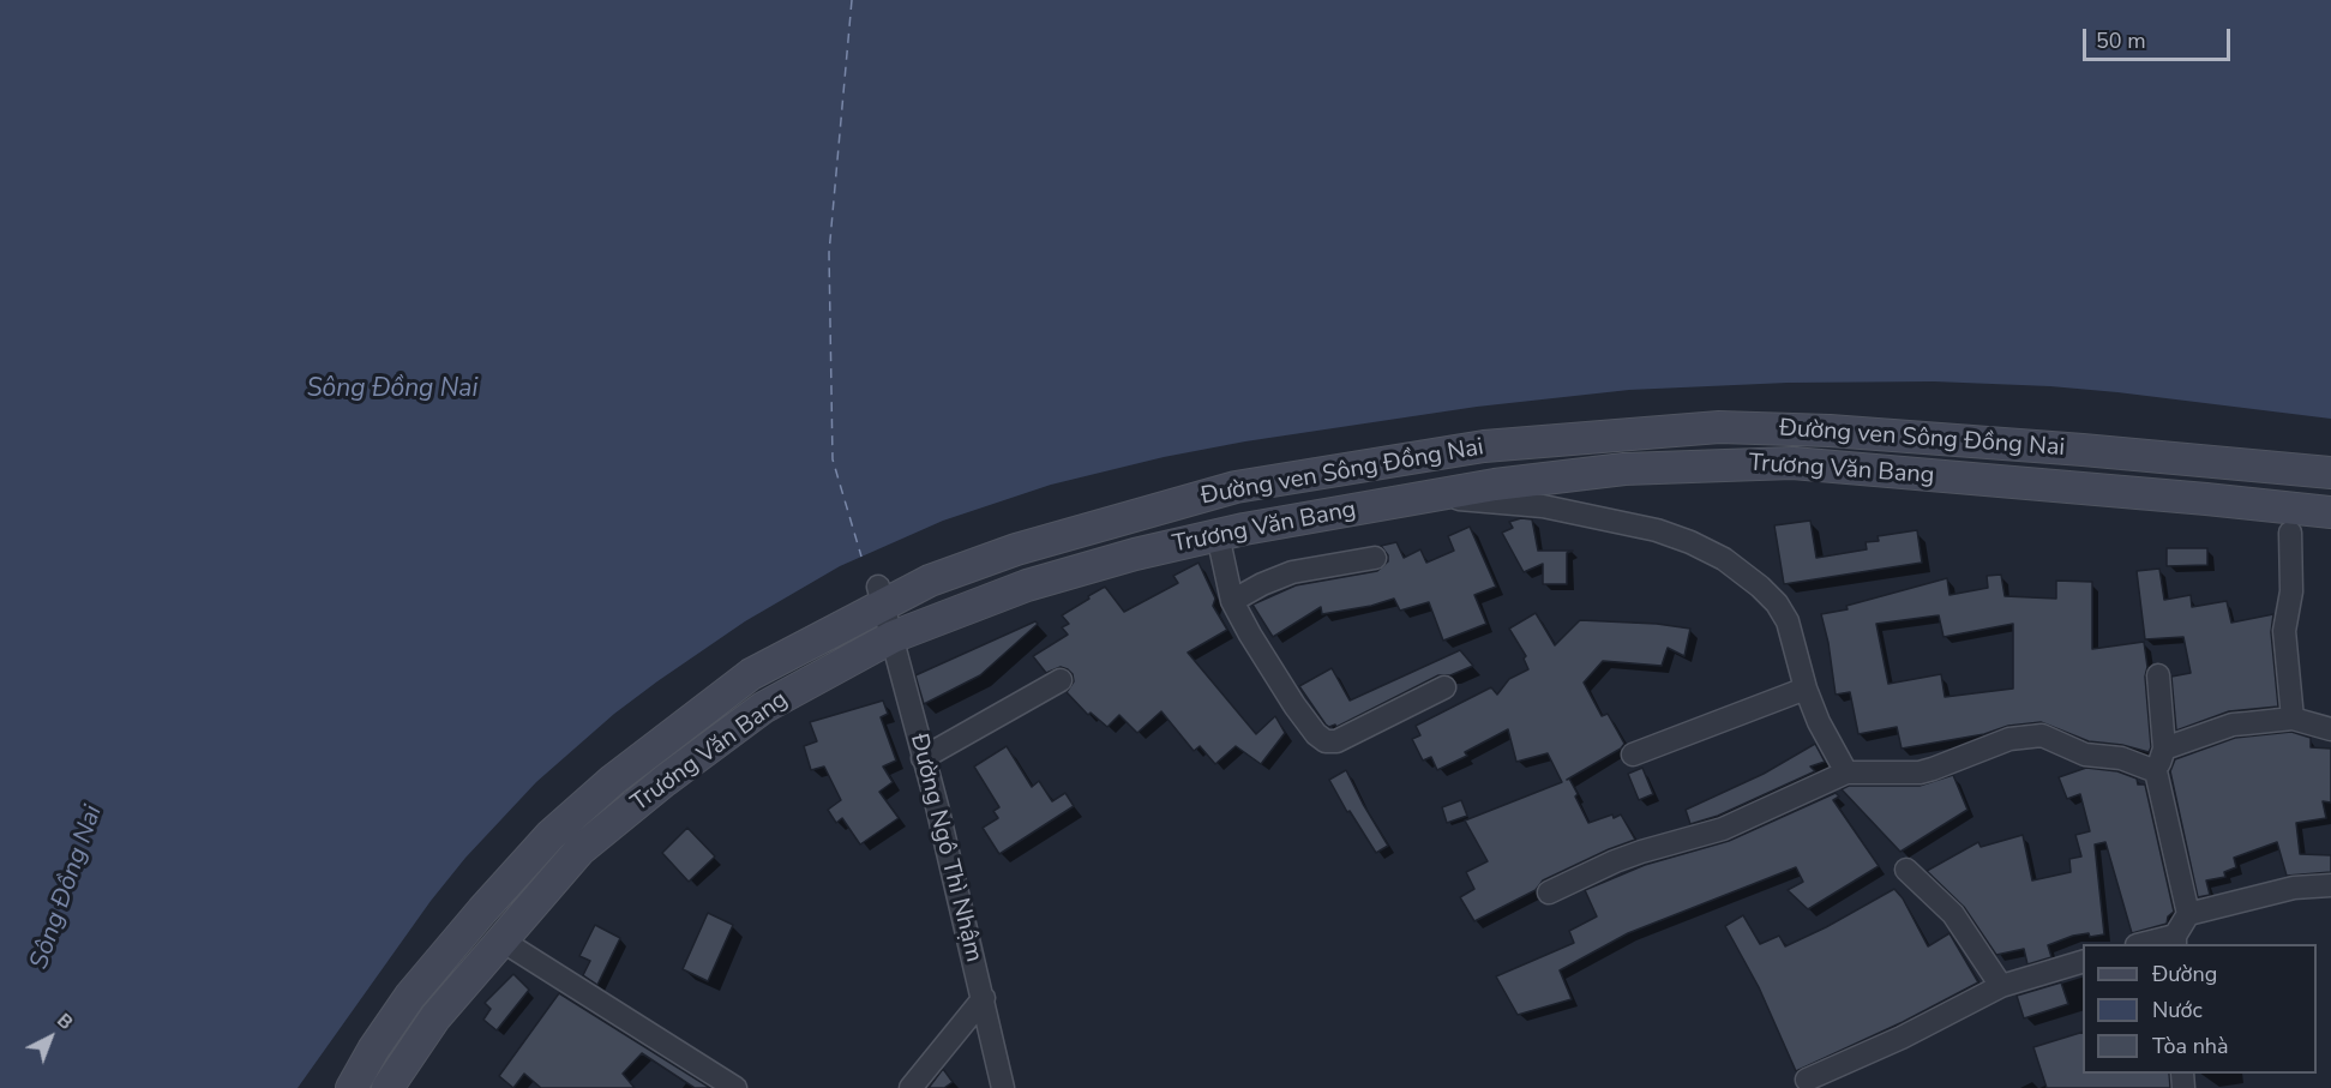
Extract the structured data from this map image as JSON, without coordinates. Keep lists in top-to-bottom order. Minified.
{"streets":{"main road":["Đường ven Sông Đồng Nai","Trương Văn Bang"],"street":["Đường Ngô Thì Nhậm"]},"crossings":[["Đường ven Sông Đồng Nai","Trương Văn Bang"],["Đường ven Sông Đồng Nai","Đường Ngô Thì Nhậm"],["Trương Văn Bang","Đường Ngô Thì Nhậm"]],"water":["Sông Đồng Nai"],"legend":["Đường","Nước","Tòa nhà"],"scale_bar":"50 m","north":"top right"}
